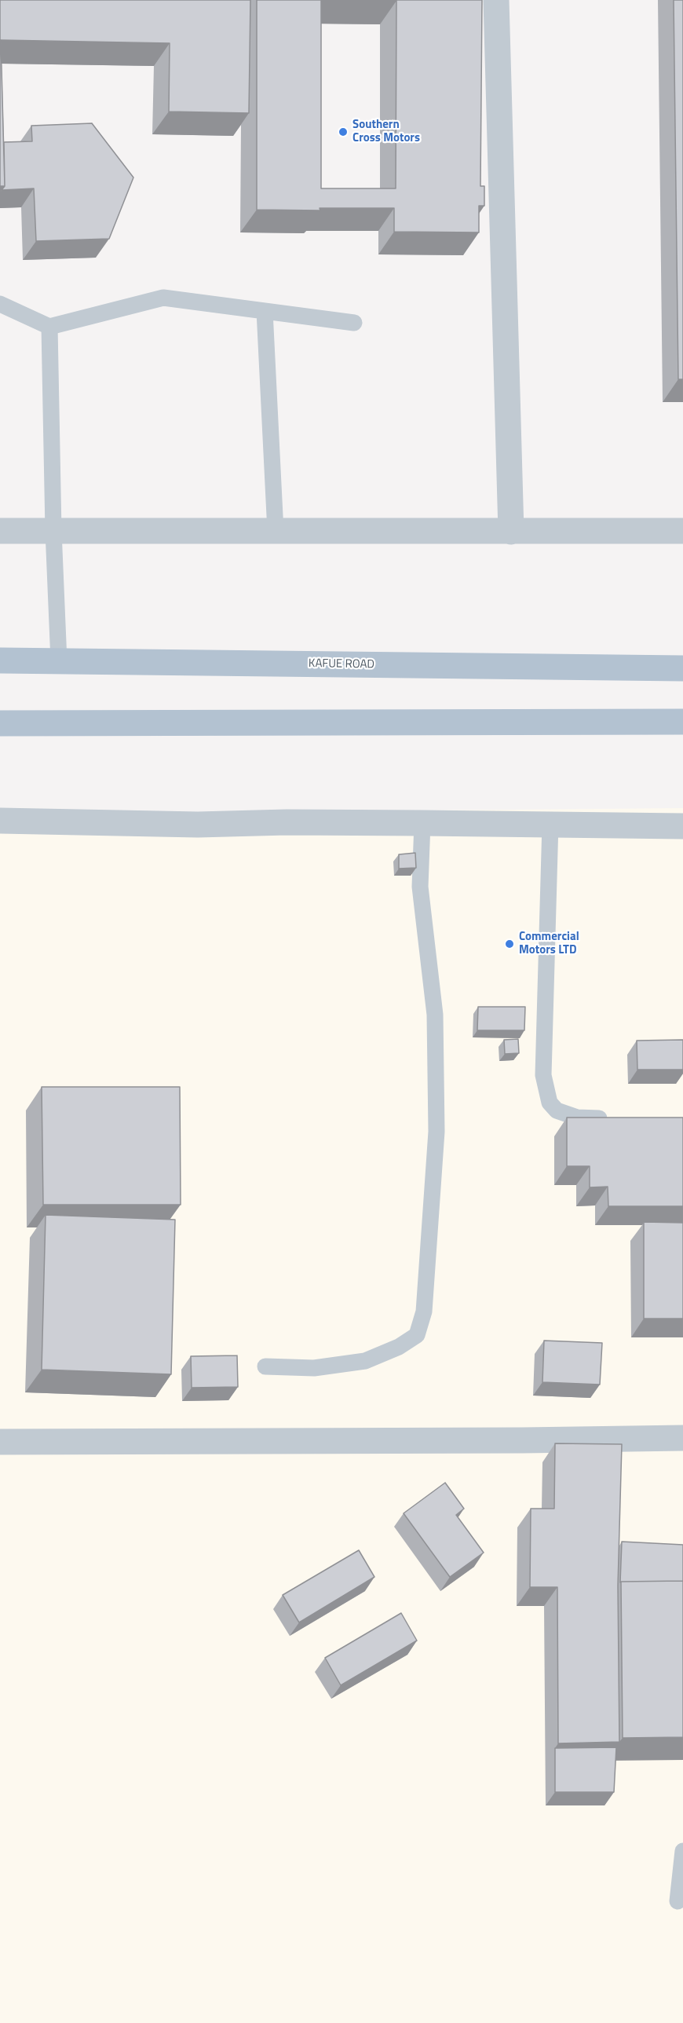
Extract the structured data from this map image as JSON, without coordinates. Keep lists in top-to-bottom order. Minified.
{"streets":{"main road":["KAFUE ROAD"]},"places":["Southern Cross Motors","Commercial Motors LTD"]}
